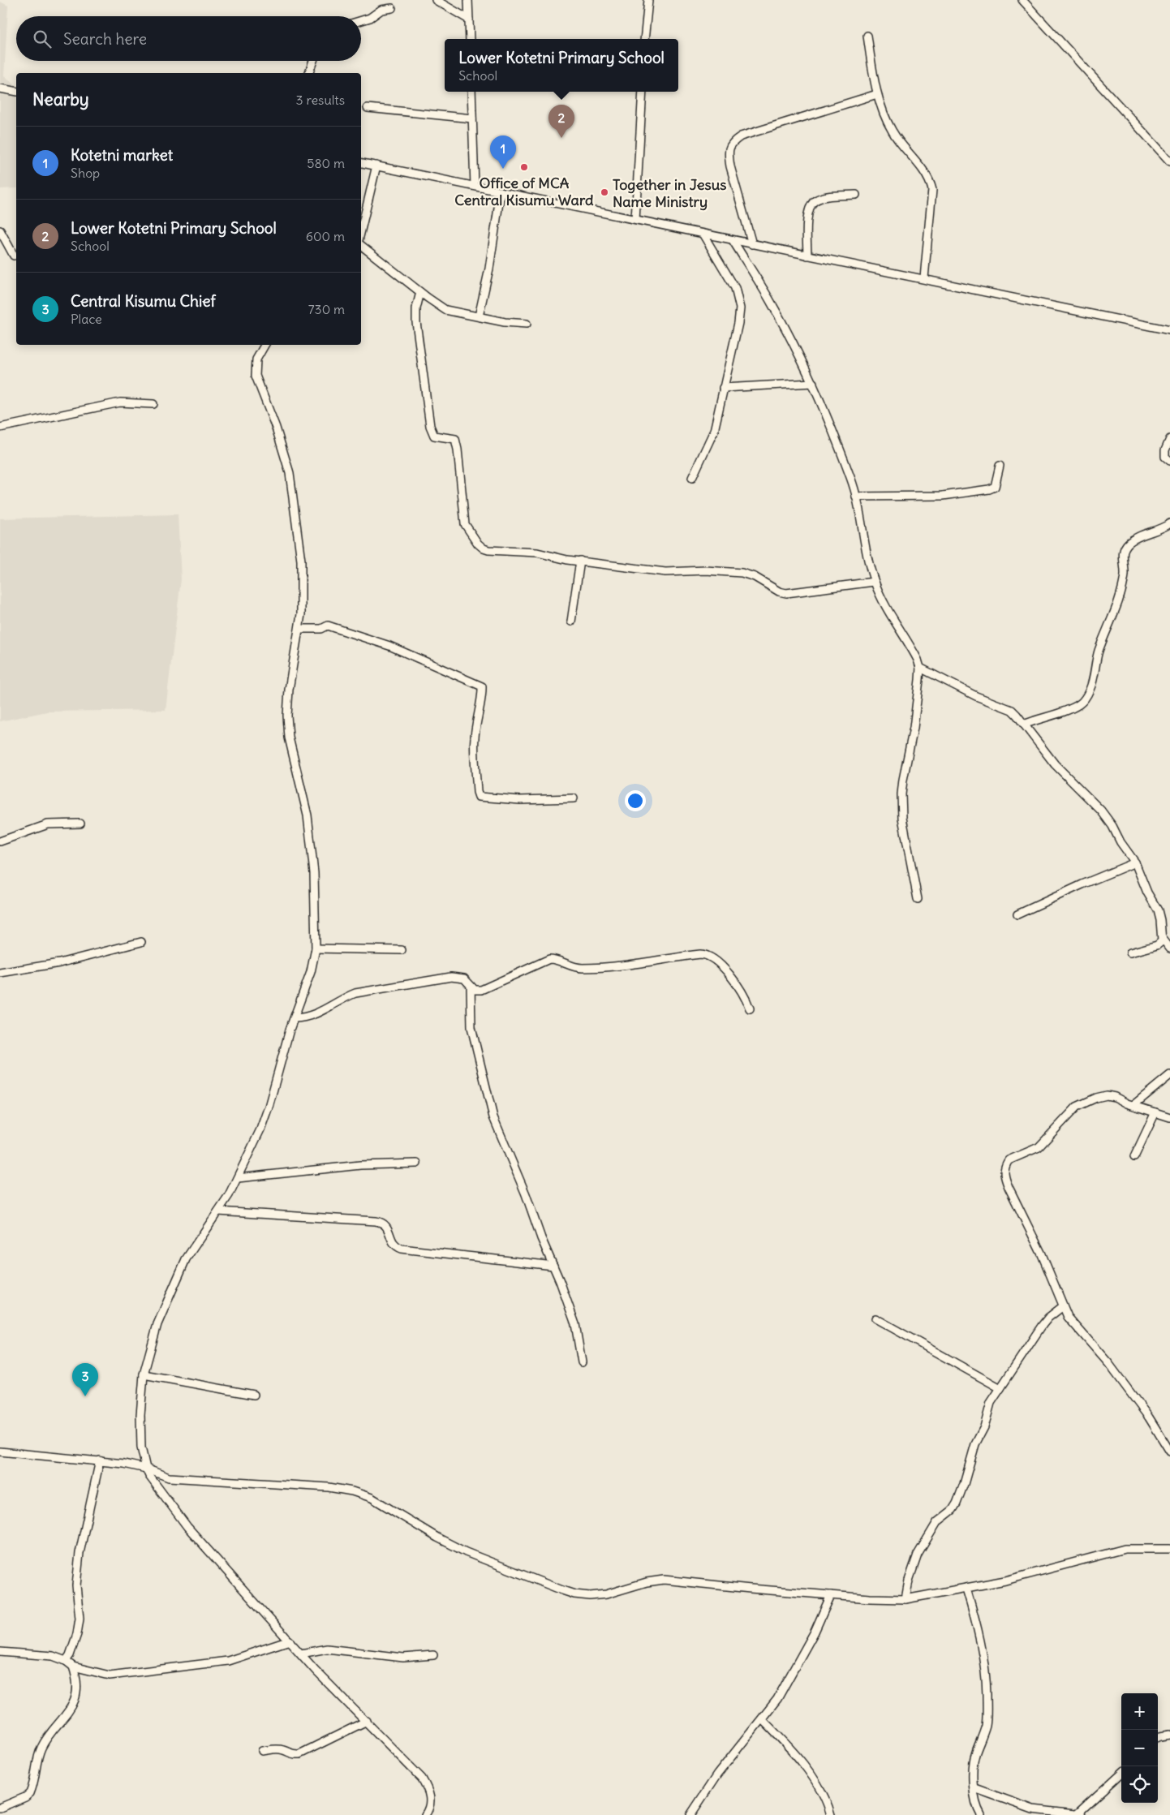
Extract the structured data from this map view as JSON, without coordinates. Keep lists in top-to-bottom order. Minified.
{"places":["Office of MCA Central Kisumu Ward","Together in Jesus Name Ministry"],"page":{"search":"Search here","popup":["Lower Kotetni Primary School","School"],"heading":["Nearby","3 results"],"pins":["2","1","3"],"list":[{"mark":"1","name":"Kotetni market","note":"Shop","value":"580 m"},{"mark":"2","name":"Lower Kotetni Primary School","note":"School","value":"600 m"},{"mark":"3","name":"Central Kisumu Chief","note":"Place","value":"730 m"}],"map_buttons":["+","−"]}}
